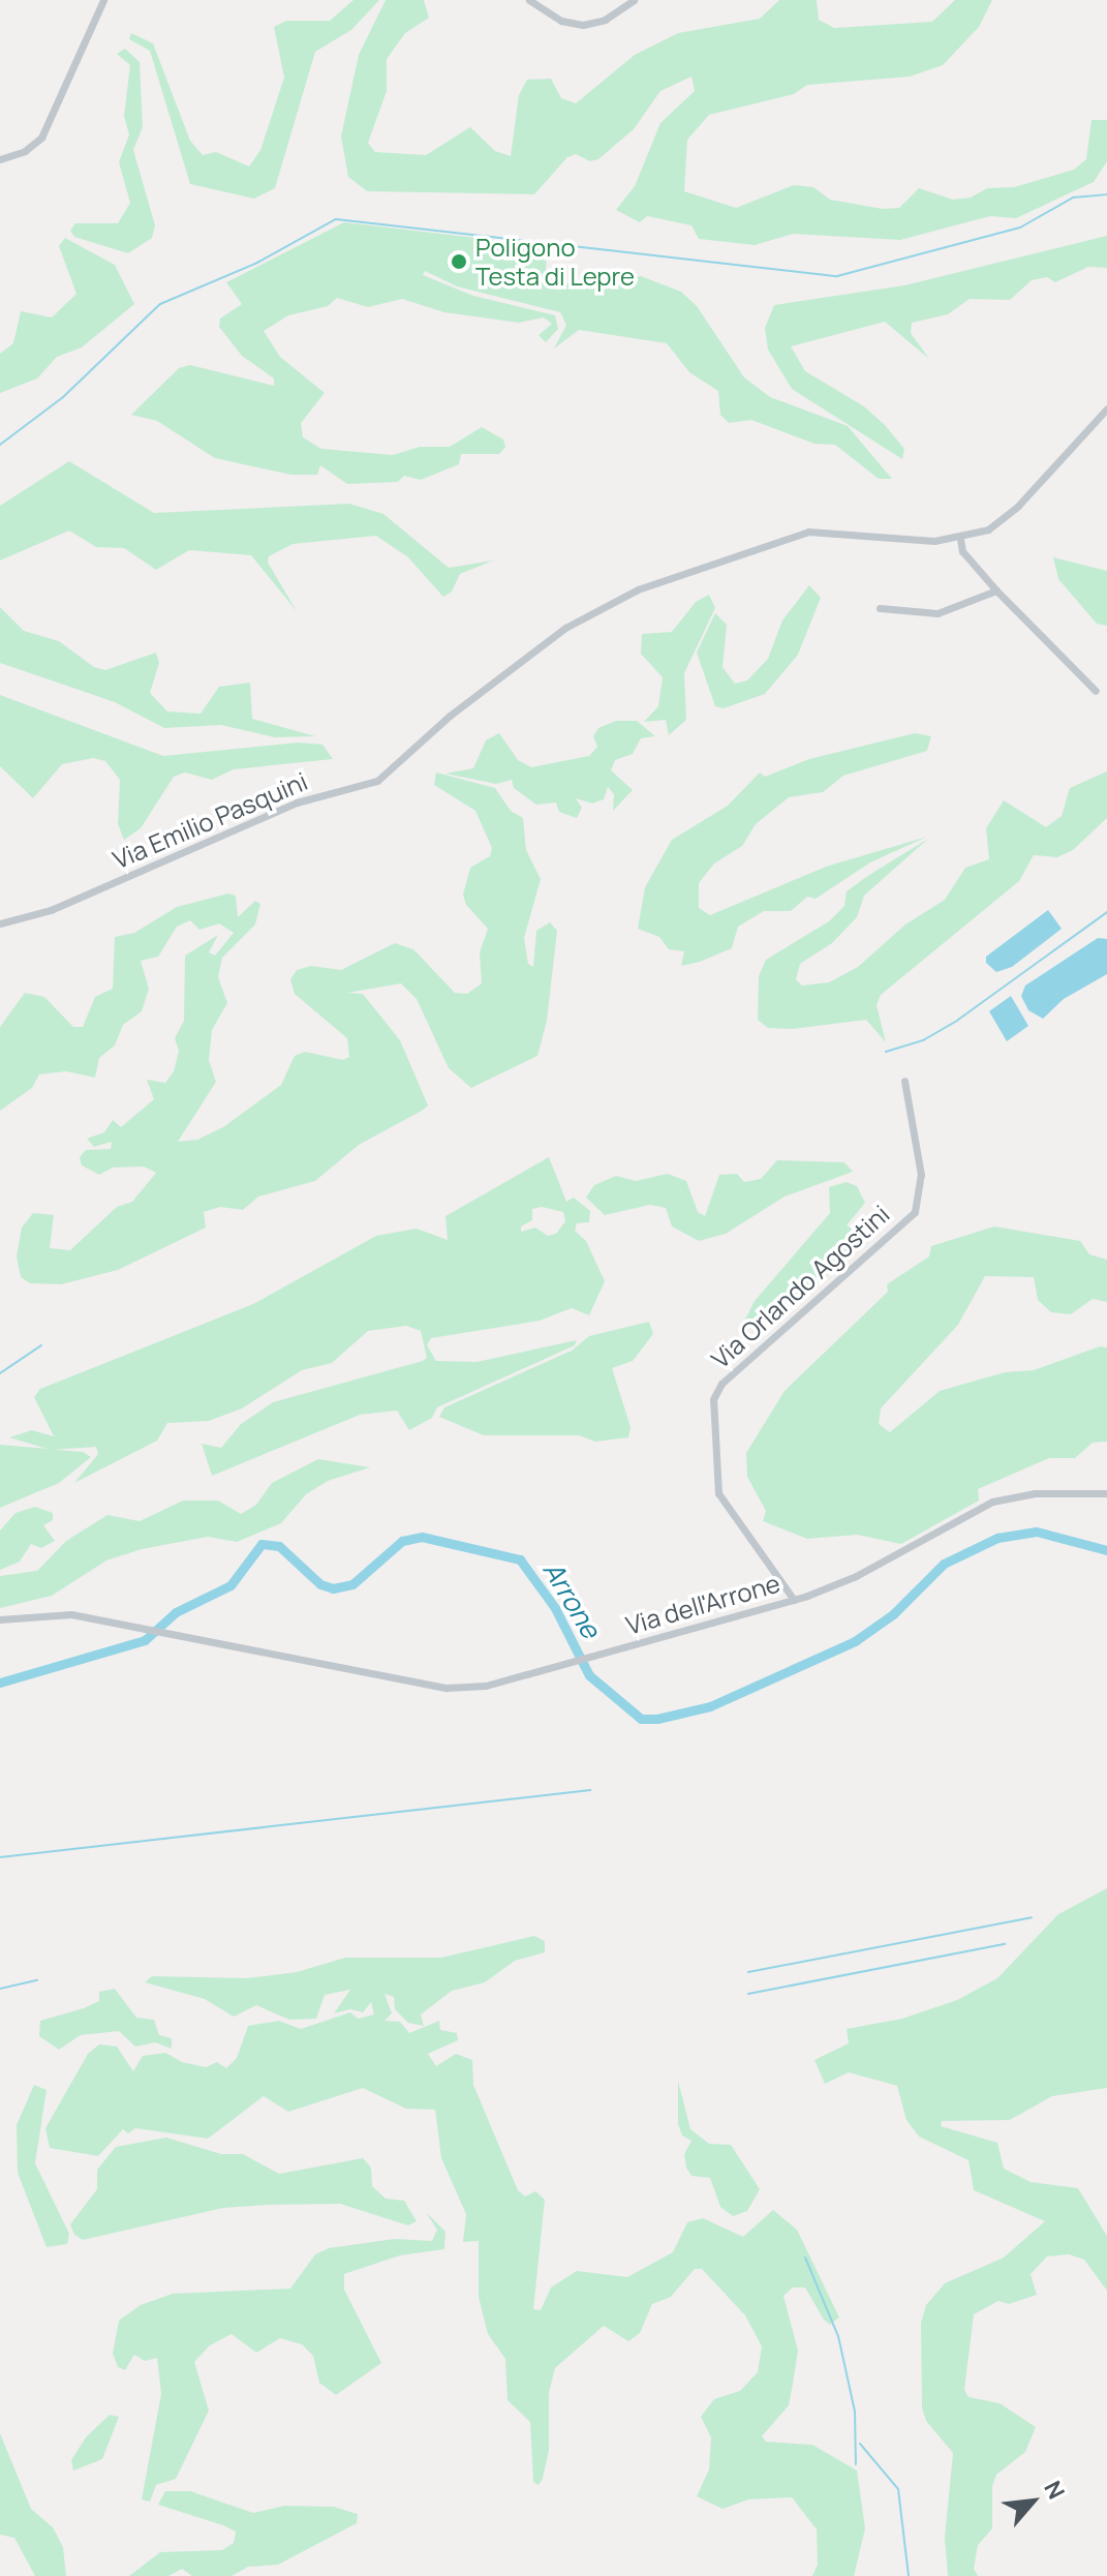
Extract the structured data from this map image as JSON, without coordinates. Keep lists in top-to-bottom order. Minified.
{"streets":{"street":["Via Emilio Pasquini","Via Orlando Agostini","Via dell'Arrone"]},"crossings":[["Via Orlando Agostini","Via dell'Arrone"]],"water":["Arrone"],"places":["Poligono Testa di Lepre"],"north":"top right"}
